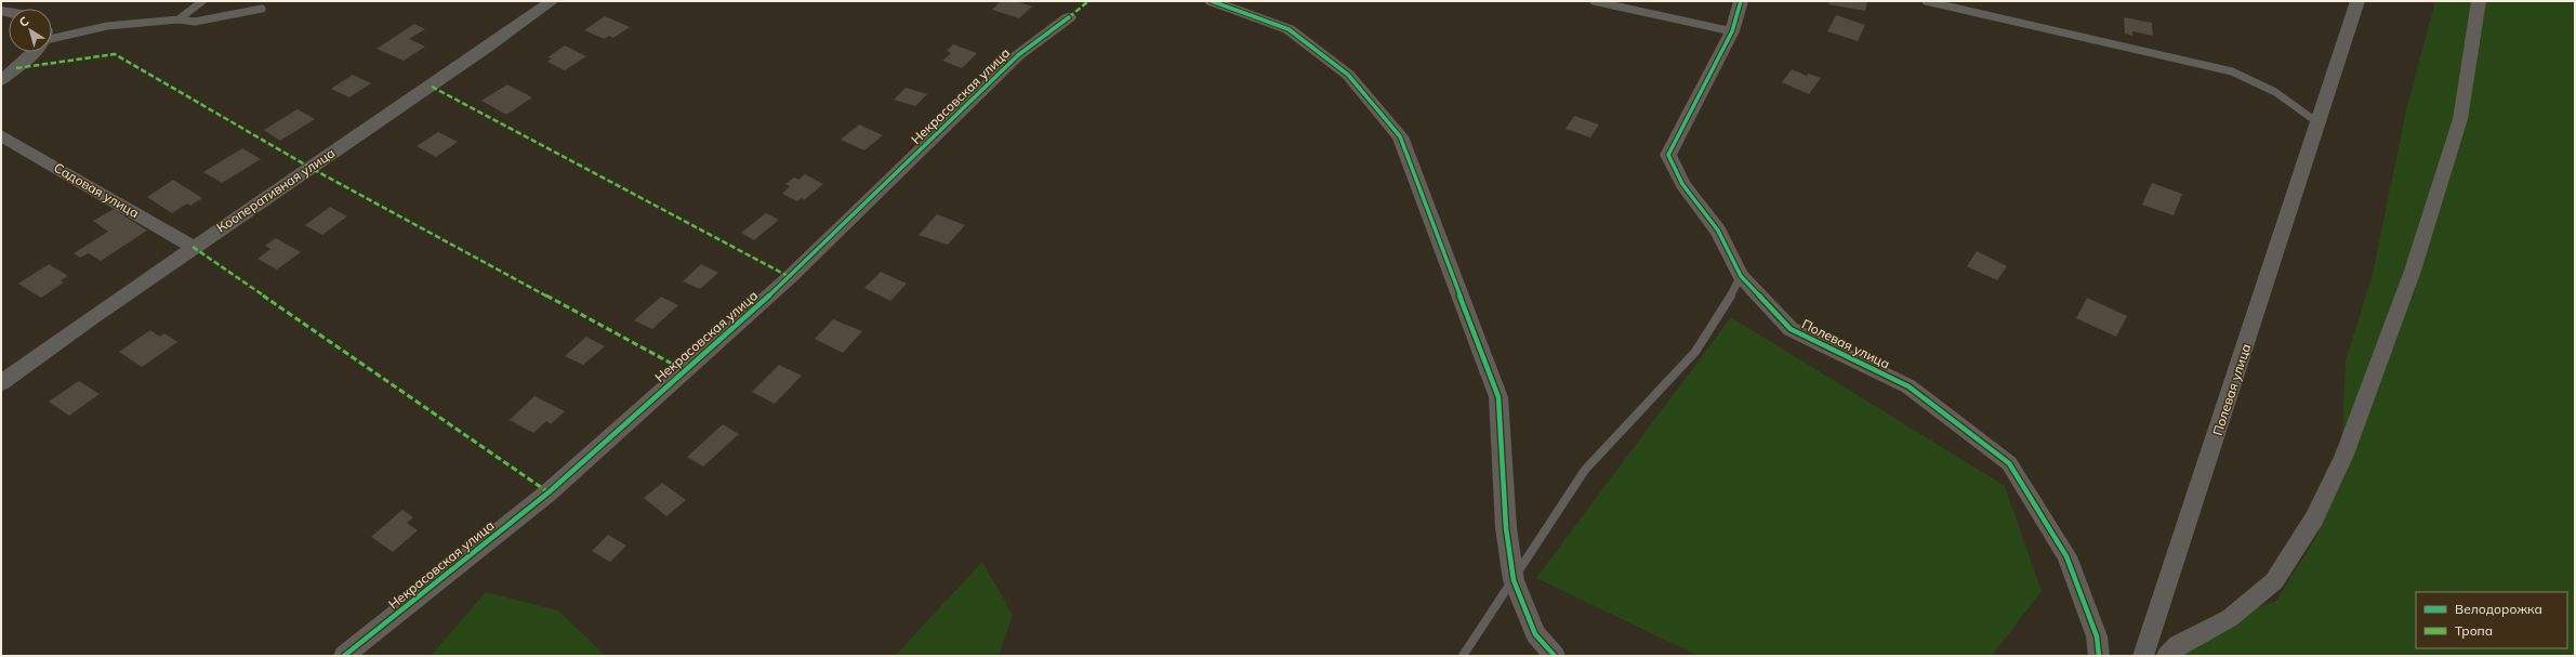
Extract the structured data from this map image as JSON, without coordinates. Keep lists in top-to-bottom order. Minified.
{"streets":{"street":["Некрасовская улица","Садовая улица","Кооперативная улица","Полевая улица"]},"crossings":[["Садовая улица","Кооперативная улица"]],"legend":["Велодорожка","Тропа"],"north":"top left"}
